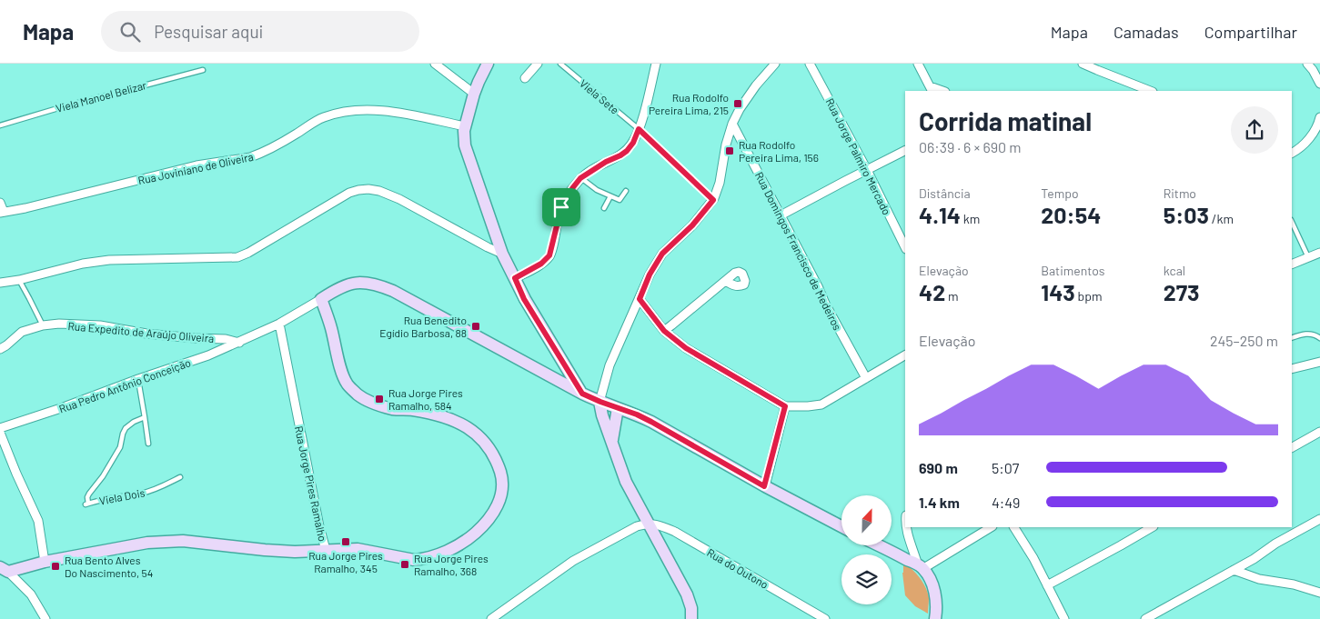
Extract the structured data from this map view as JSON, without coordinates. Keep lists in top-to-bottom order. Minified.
{"streets":{"street":["Rua Jorge Palmiro Mercado","Rua Joviniano de Oliveira","Rua Domingos Francisco de Medeiros","Rua Expedito de Araújo Oliveira","Rua Pedro Antônio Conceição","Rua Jorge Pires Ramalho","Rua do Outono"],"lane":["Viela Manoel Belizar","Viela Sete","Viela Dois"]},"crossings":[["Rua Expedito de Araújo Oliveira","Rua Pedro Antônio Conceição"],["Rua Pedro Antônio Conceição","Rua Jorge Pires Ramalho"]],"places":{"transit":["Rua Rodolfo Pereira Lima, 215","Rua Rodolfo Pereira Lima, 156","Rua Benedito Egídio Barbosa, 88","Rua Jorge Pires Ramalho, 584","Rua Jorge Pires Ramalho, 345","Rua Jorge Pires Ramalho, 368","Rua Bento Alves Do Nascimento, 54"]},"north":"top","page":{"header":"Mapa","search":"Pesquisar aqui","nav":["Mapa","Camadas","Compartilhar"],"heading":["Corrida matinal","06:39 · 6 × 690 m"],"stats":[["Distância","4.14 km"],["Tempo","20:54"],["Ritmo","5:03 /km"],["Elevação","42 m"],["Batimentos","143 bpm"],["kcal","273"]],"chart":["Elevação","245–250 m"],"list":[{"name":"690 m","note":"5:07"},{"name":"1.4 km","note":"4:49"}]}}
